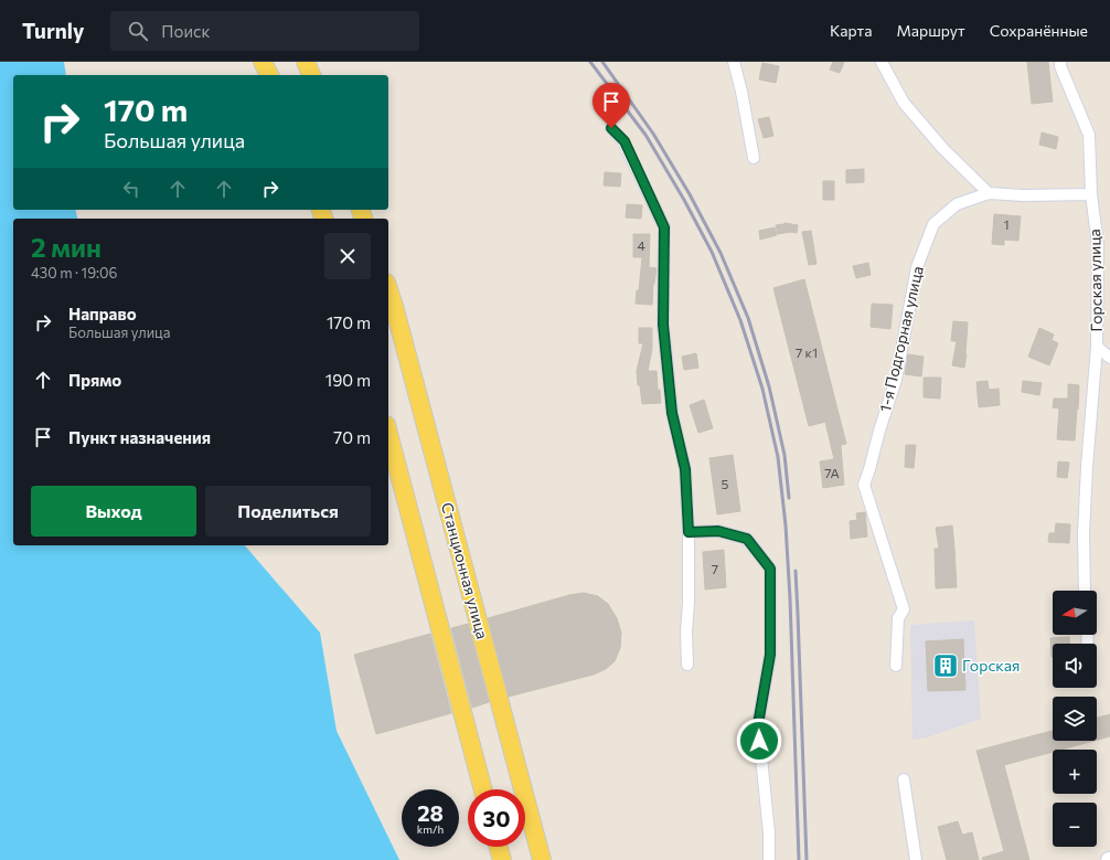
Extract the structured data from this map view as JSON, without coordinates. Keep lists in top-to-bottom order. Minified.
{"streets":{"main road":["Станционная улица"],"street":["Горская улица","1-я Подгорная улица"]},"crossings":[["Горская улица","1-я Подгорная улица"]],"places":{"building":["Горская"]},"house_numbers":["1","4","7 к1","7А","5","7"],"north":"left","page":{"header":"Turnly","search":"Поиск","nav":["Карта","Маршрут","Сохранённые"],"turn":["170 m","Большая улица"],"heading":["2 мин","430 m · 19:06"],"list":[{"name":"Направо","note":"Большая улица","value":"170 m"},{"name":"Прямо","value":"190 m"},{"name":"Пункт назначения","value":"70 m"}],"buttons":["Выход","Поделиться"],"map_buttons":["+","−"],"speed":"28 km/h","limit":"30"}}
